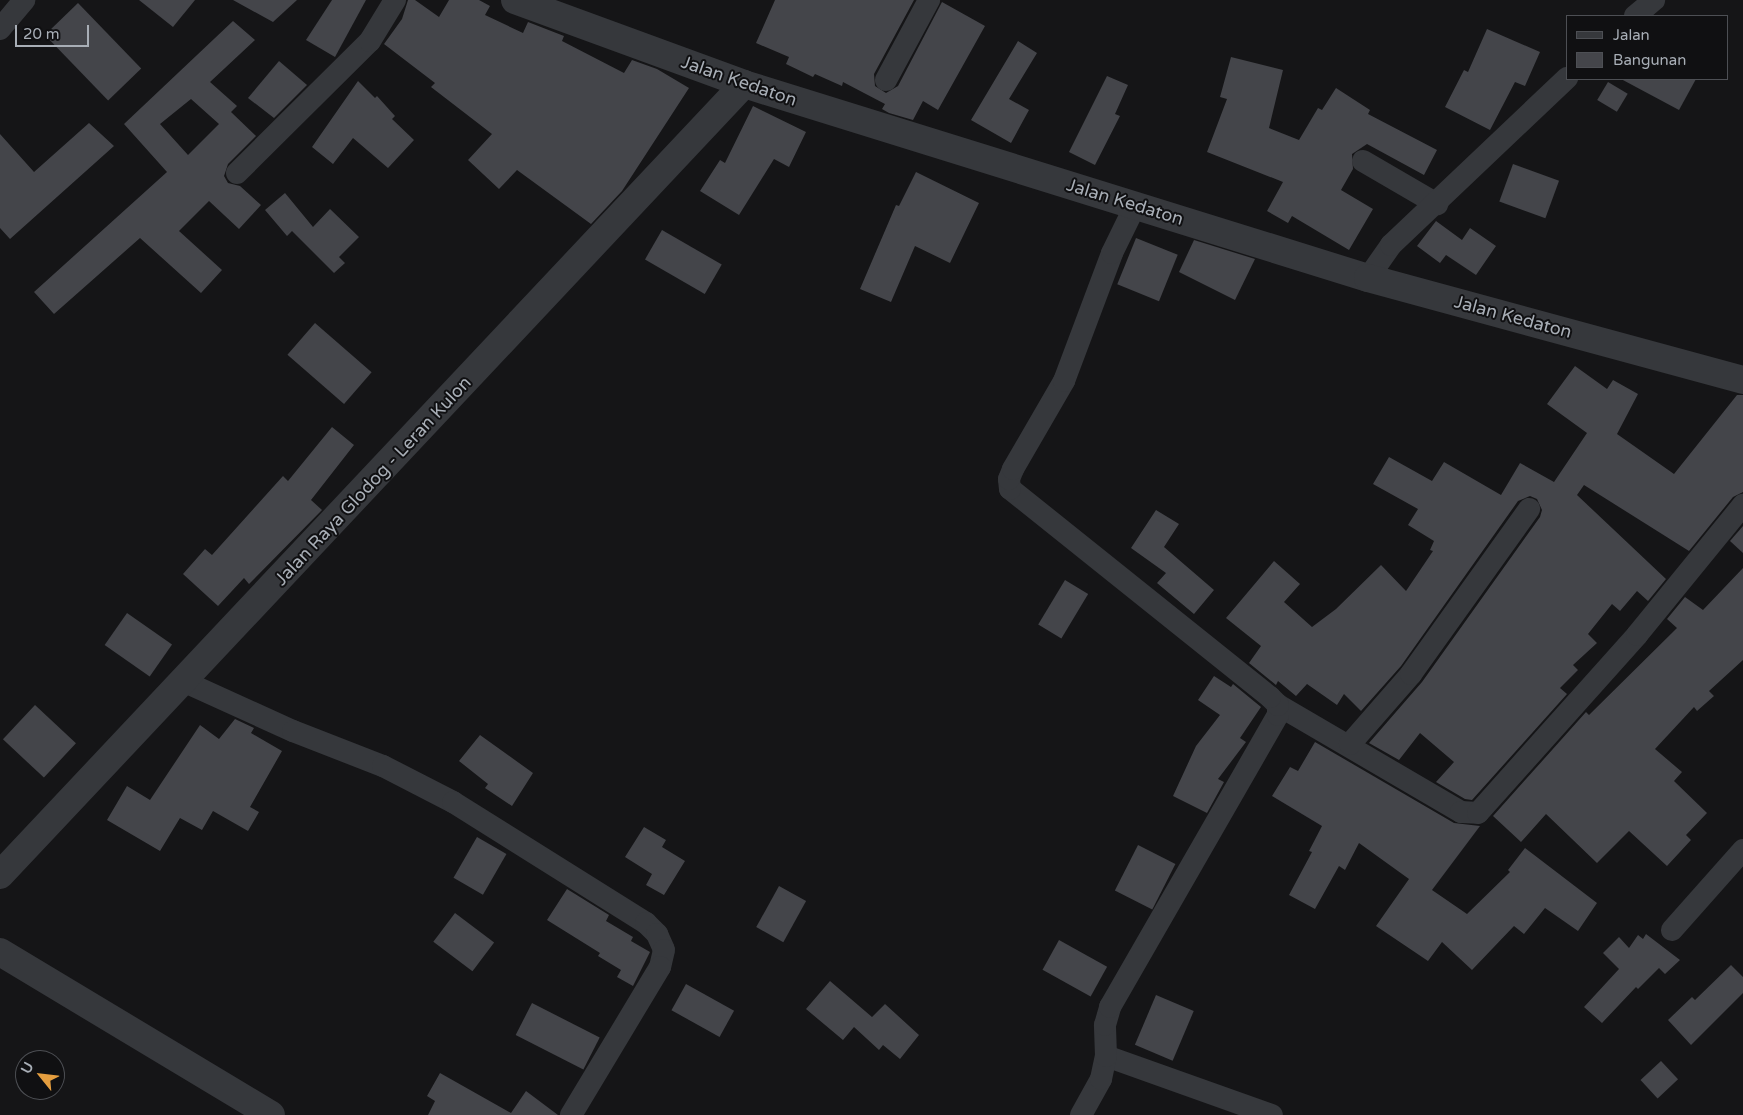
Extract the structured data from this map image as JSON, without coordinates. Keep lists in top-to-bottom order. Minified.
{"streets":{"street":["Jalan Kedaton","Jalan Raya Glodog - Leran Kulon"]},"crossings":[["Jalan Kedaton","Jalan Raya Glodog - Leran Kulon"]],"legend":["Jalan","Bangunan"],"scale_bar":"20 m","north":"top left"}
